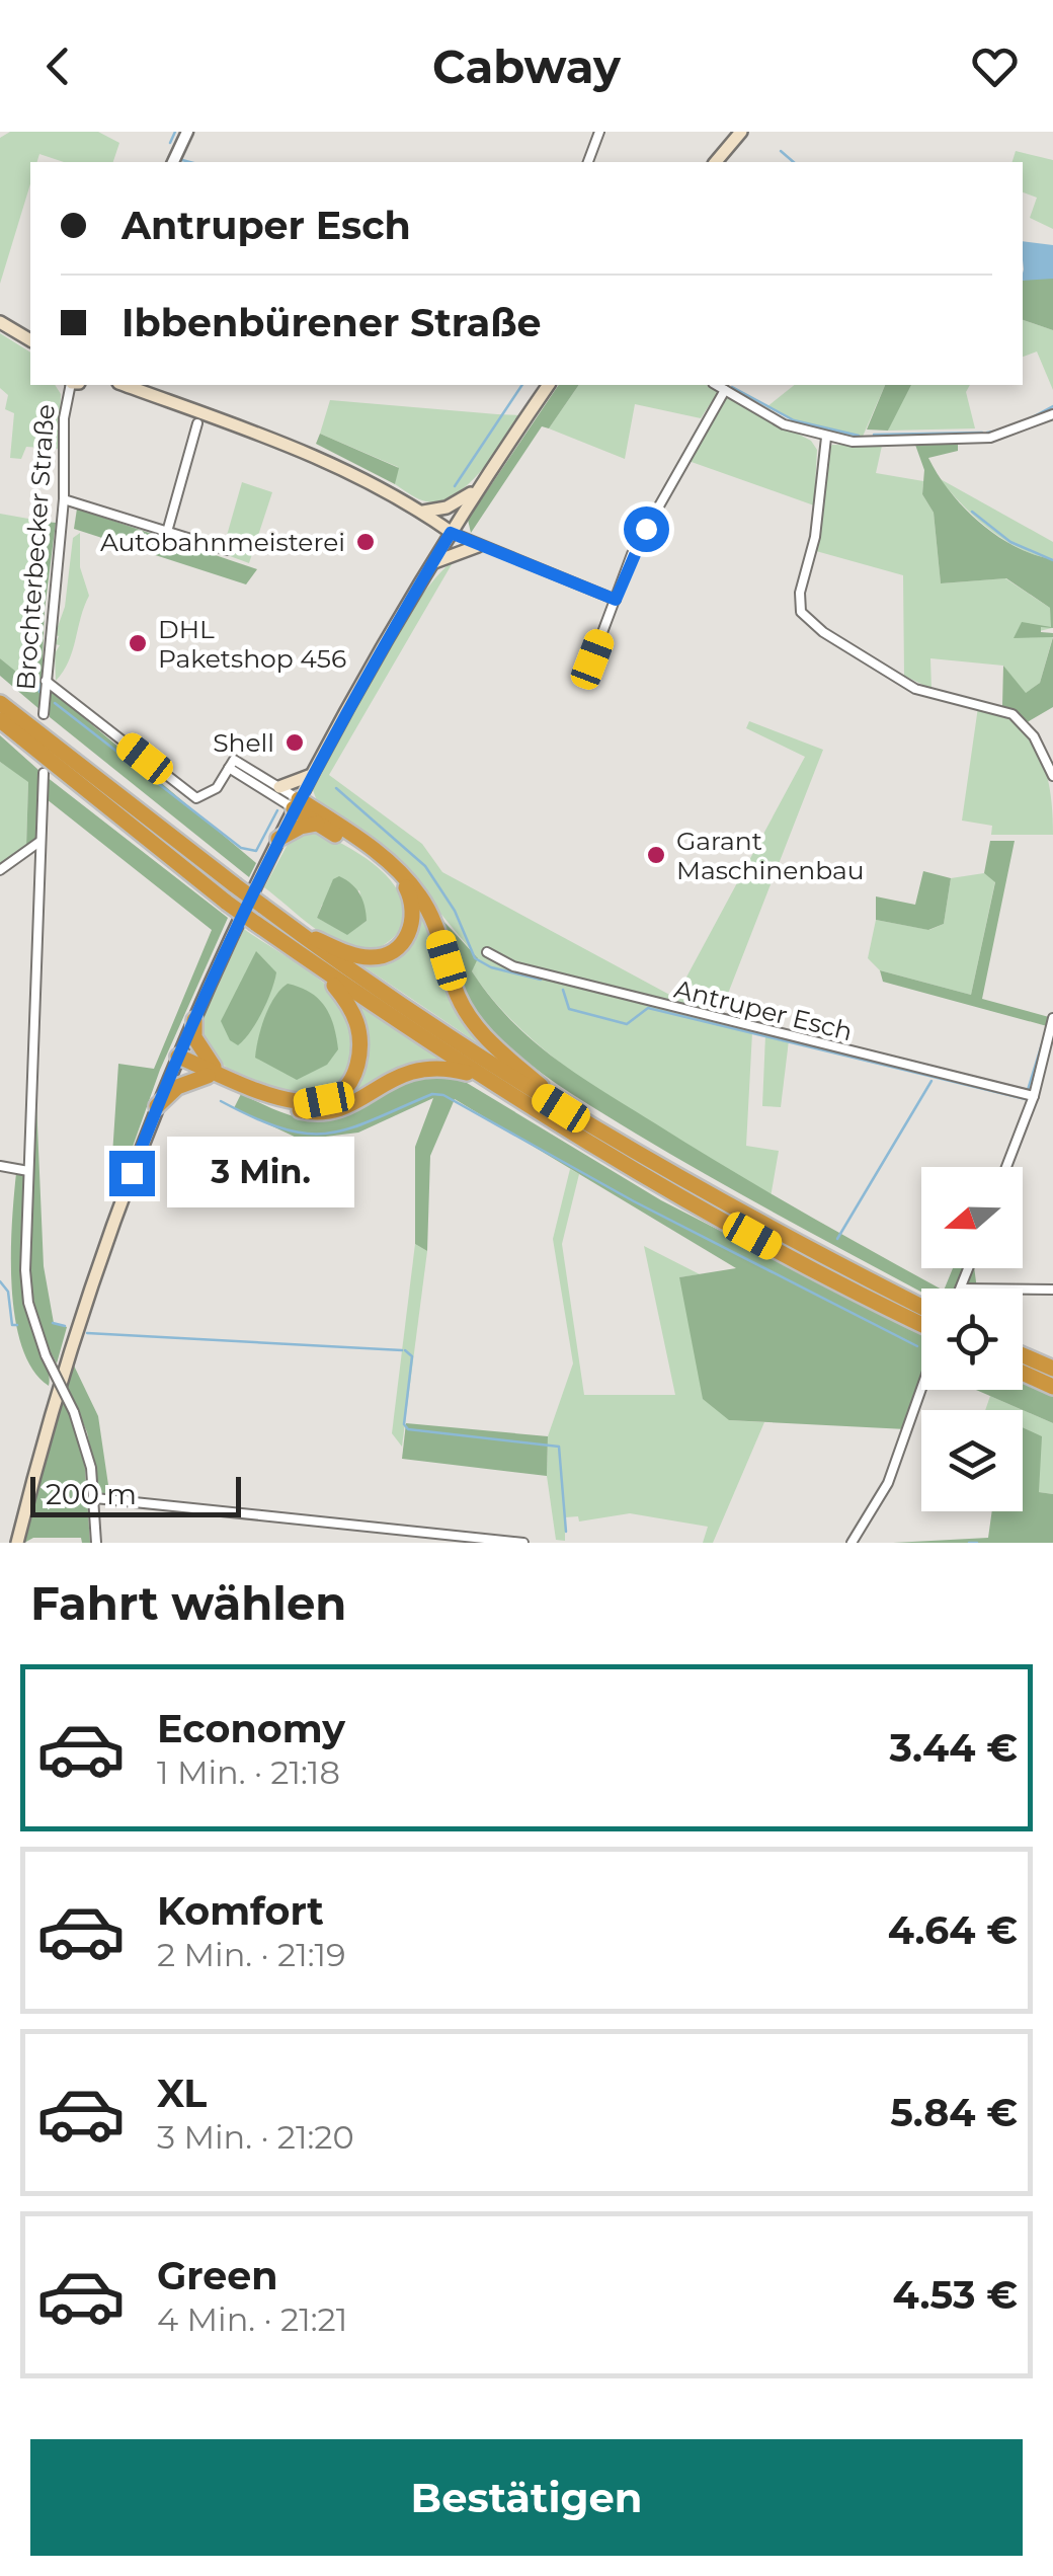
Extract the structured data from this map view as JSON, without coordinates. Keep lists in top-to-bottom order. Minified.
{"streets":{"street":["Brochterbecker Straße","Antruper Esch"]},"places":["Autobahnmeisterei","DHL Paketshop 456","Shell","Garant Maschinenbau"],"scale_bar":"200 m","north":"left","page":{"header":"Cabway","banner":["Antruper Esch","Ibbenbürener Straße"],"bubble":"3 Min.","scale":"200 m","heading":"Fahrt wählen","list":[{"name":"Economy","note":"1 Min. · 21:18","value":"3.44 €"},{"name":"Komfort","note":"2 Min. · 21:19","value":"4.64 €"},{"name":"XL","note":"3 Min. · 21:20","value":"5.84 €"},{"name":"Green","note":"4 Min. · 21:21","value":"4.53 €"}],"buttons":"Bestätigen"}}
